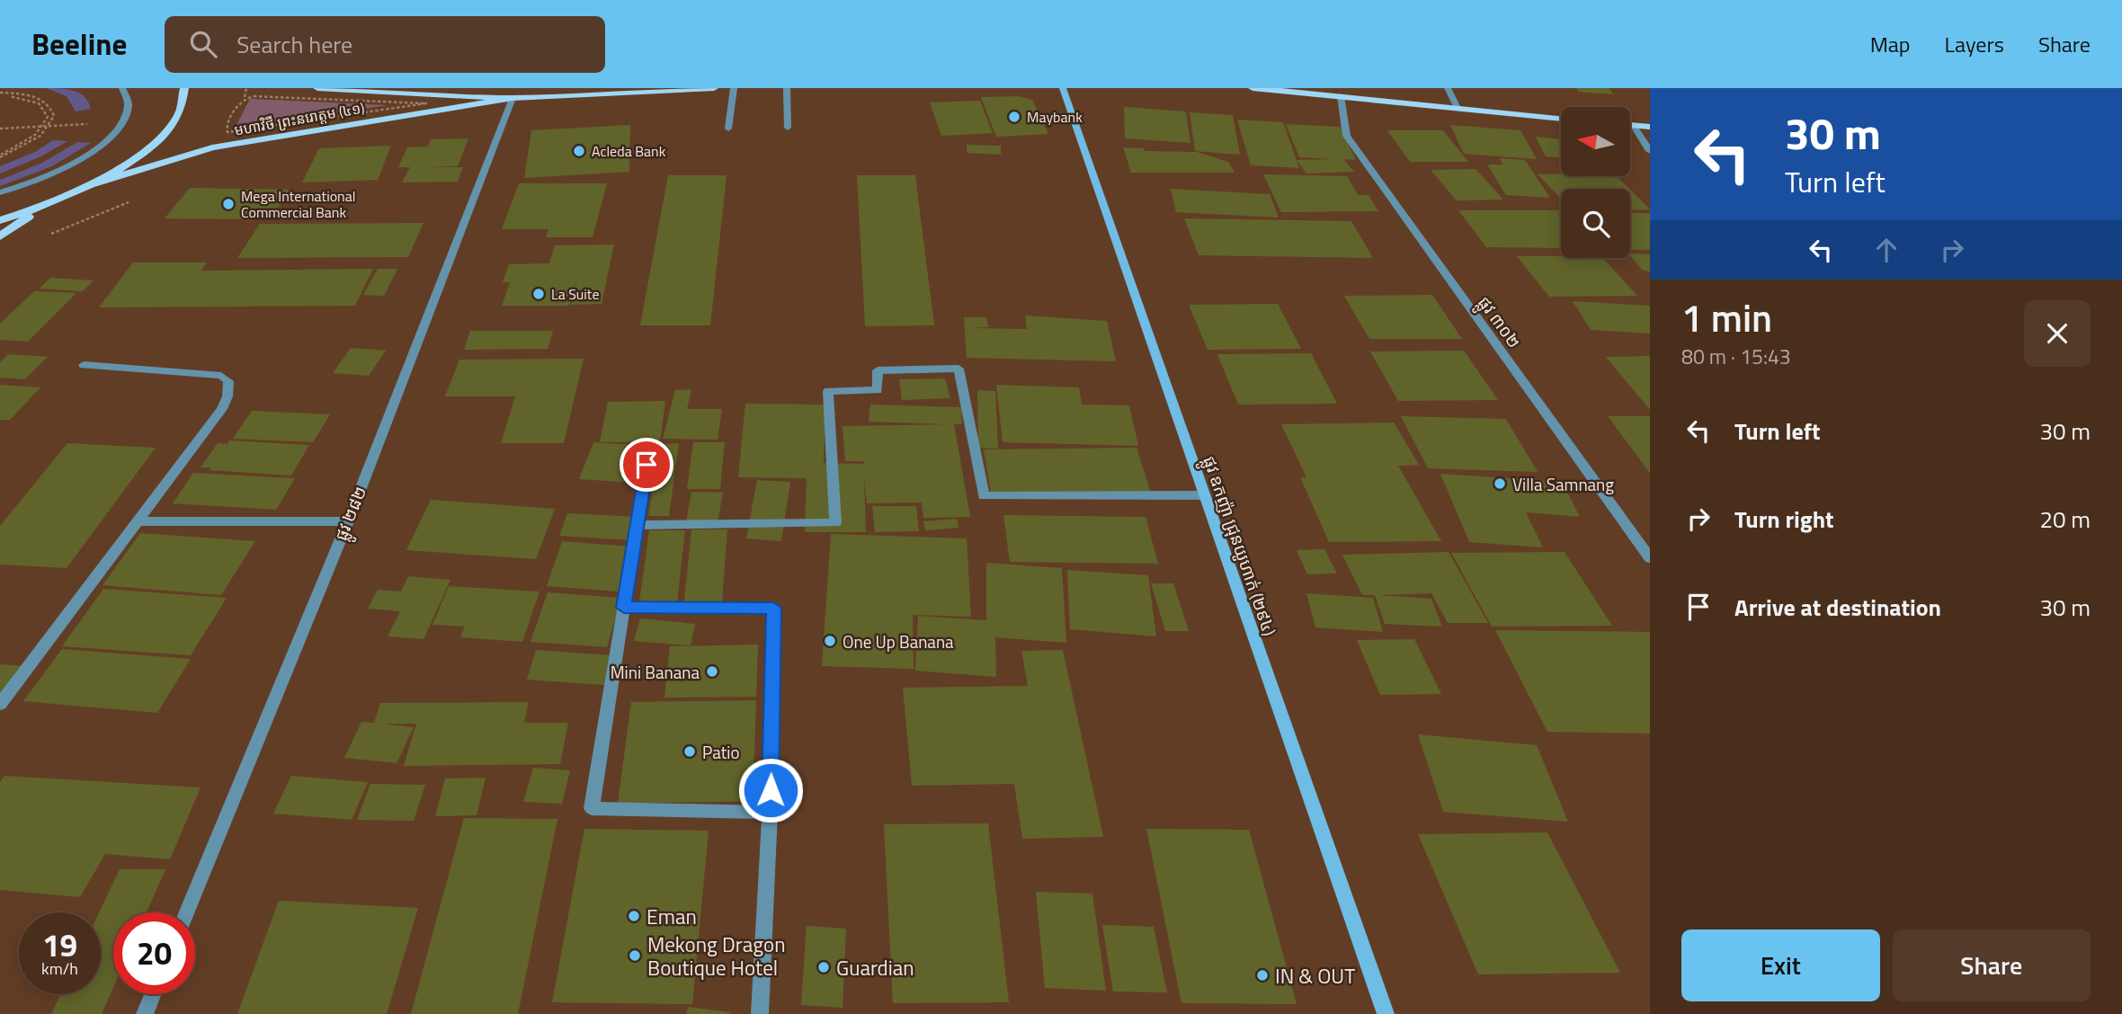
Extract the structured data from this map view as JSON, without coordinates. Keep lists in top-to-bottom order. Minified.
{"streets":{"main road":["មហាវិថី ព្រះនរោត្តម (៤១)"],"street":["ផ្លូវ ៣០២","ផ្លូវ ២៨២","ផ្លូវ ឧកញ៉ា ជ្រុនយូហាក់ (២៩៤)"]},"crossings":[["មហាវិថី ព្រះនរោត្តម (៤១)","ផ្លូវ ២៨២"]],"places":["Maybank","Acleda Bank","Mega International Commercial Bank","La Suite","Villa Samnang","One Up Banana","Mini Banana","Patio","Eman","Mekong Dragon Boutique Hotel","Guardian","IN & OUT"],"north":"left","page":{"header":"Beeline","search":"Search here","nav":["Map","Layers","Share"],"turn":["30 m","Turn left"],"heading":["1 min","80 m · 15:43"],"list":[{"name":"Turn left","value":"30 m"},{"name":"Turn right","value":"20 m"},{"name":"Arrive at destination","value":"30 m"}],"speed":"19 km/h","limit":"20","buttons":["Exit","Share"]}}
